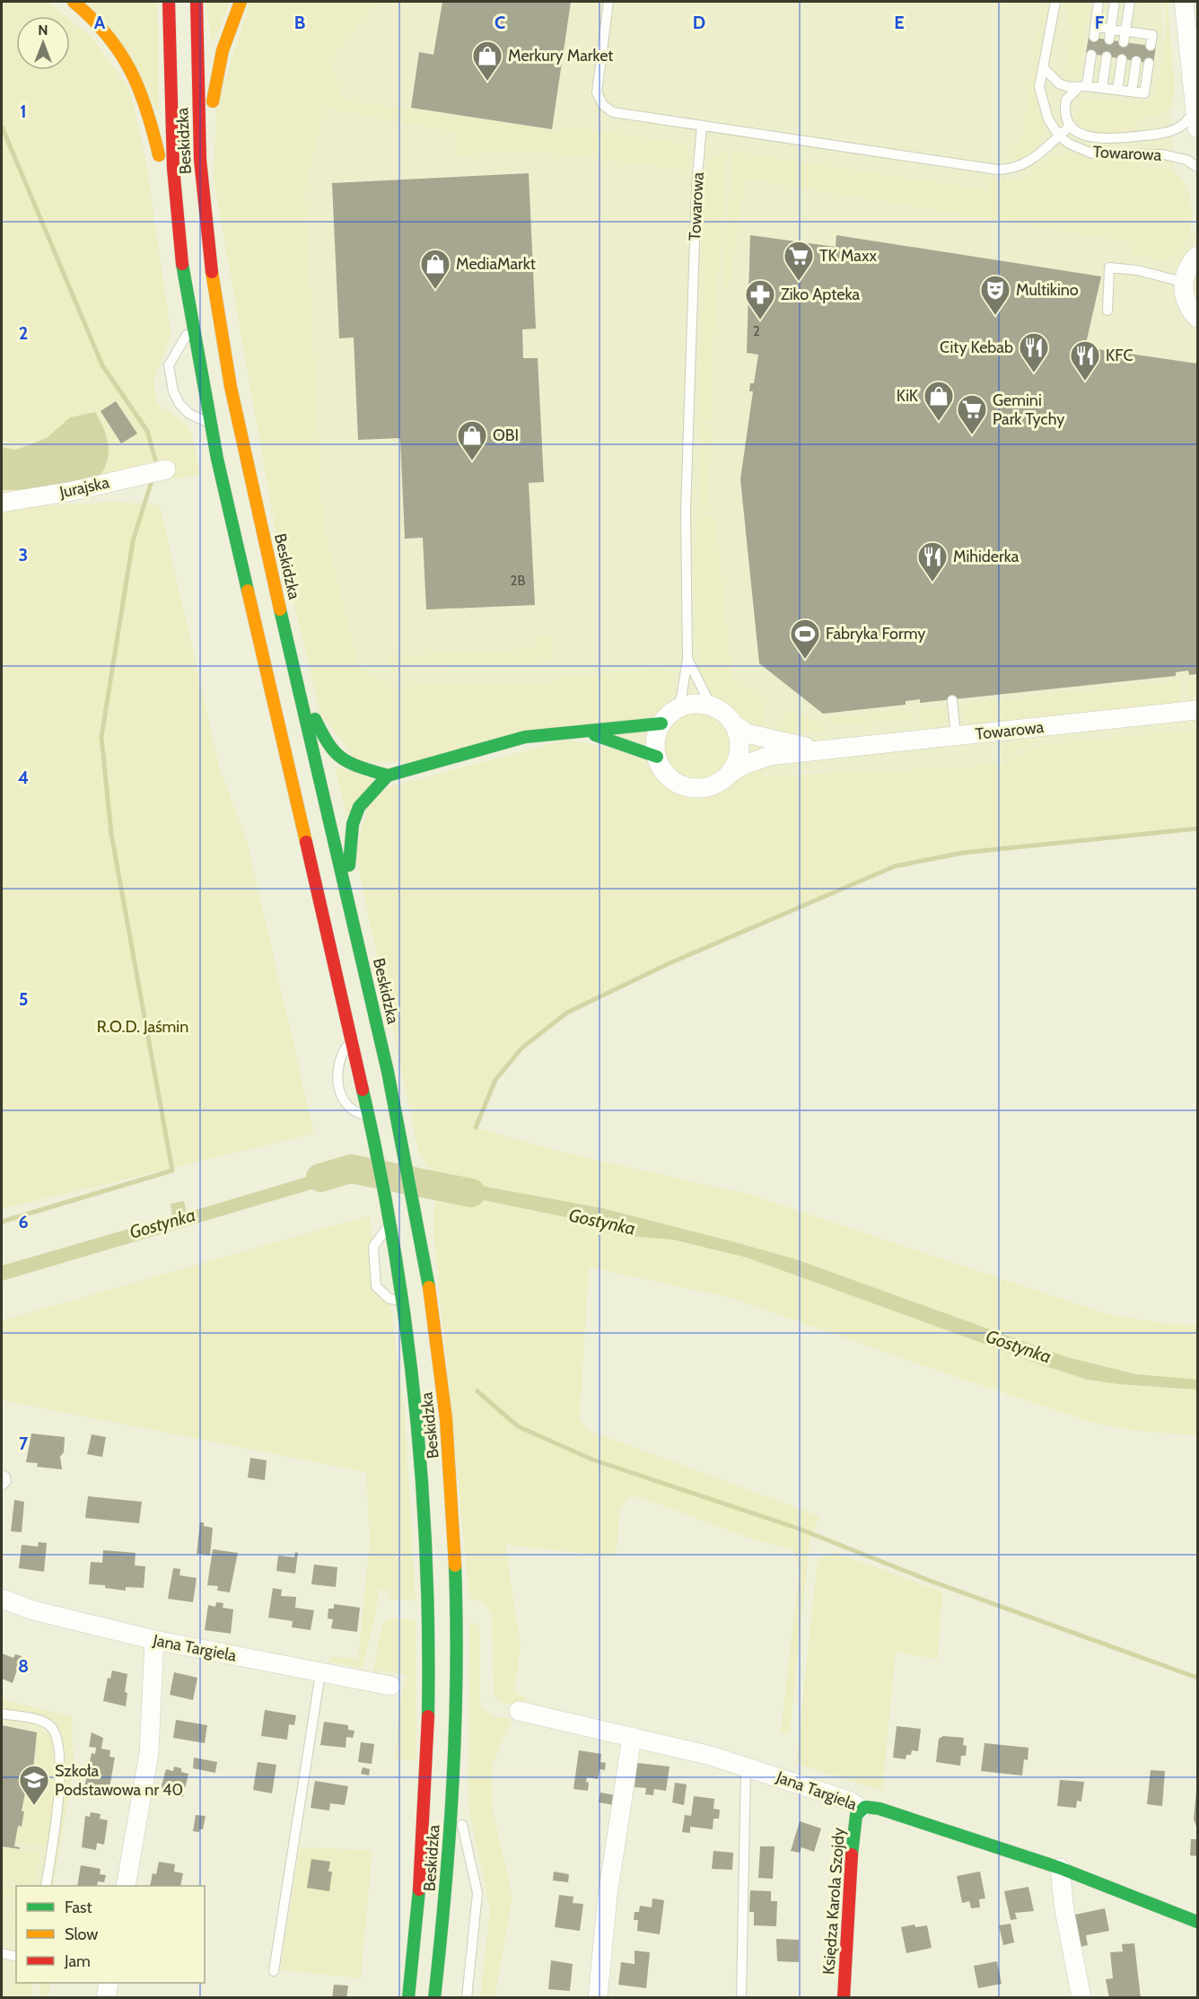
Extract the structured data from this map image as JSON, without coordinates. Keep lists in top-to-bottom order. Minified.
{"streets":{"main road":["Beskidzka","Jana Targiela","Księdza Karola Szojdy"],"street":["Towarowa","Jurajska"]},"crossings":[["Jana Targiela","Księdza Karola Szojdy"]],"water":["Gostynka"],"parks":["R.O.D. Jaśmin"],"places":{"shop":["Merkury Market","MediaMarkt","KiK","OBI"],"supermarket":["TK Maxx","Gemini Park Tychy"],"theatre":["Multikino"],"pharmacy":["Ziko Apteka"],"restaurant":["City Kebab","KFC","Mihiderka"],"sports":["Fabryka Formy"],"school or university":["Szkoła Podstawowa nr 40"]},"house_numbers":["2","2B"],"legend":["Fast","Slow","Jam"],"north":"top","grid":{"columns":["A","B","C","D","E","F"],"rows":["1","2","3","4","5","6","7","8"]}}
